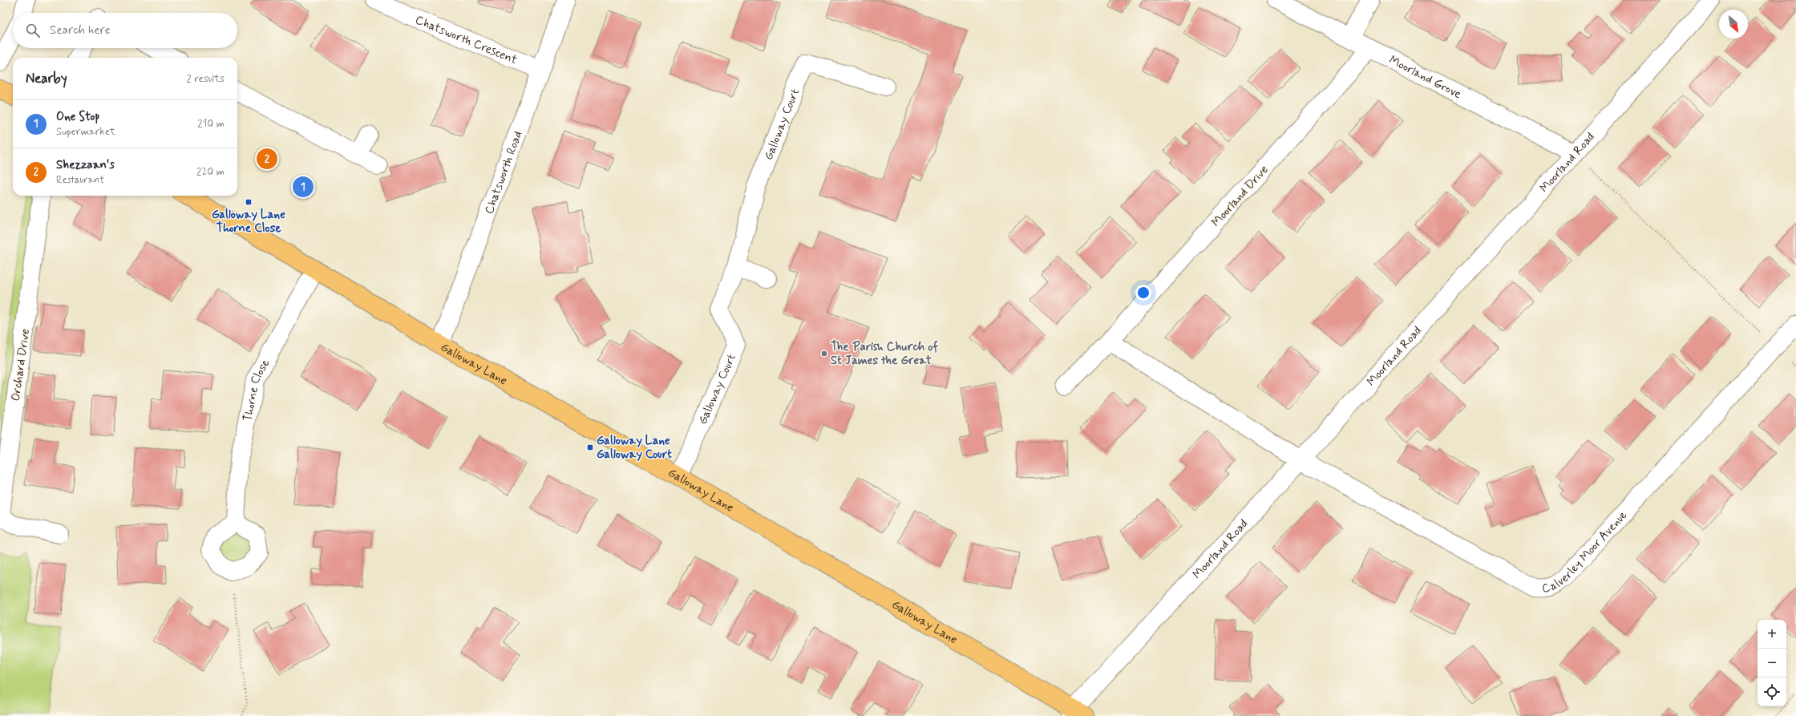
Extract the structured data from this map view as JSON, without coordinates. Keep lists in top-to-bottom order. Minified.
{"streets":{"main road":["Galloway Lane"],"street":["Chatsworth Crescent","Moorland Grove","Galloway Court","Moorland Road","Chatsworth Road","Moorland Drive","Orchard Drive","Thorne Close","Calverley Moor Avenue"]},"crossings":[["Chatsworth Crescent","Chatsworth Road"],["Moorland Grove","Moorland Road"],["Moorland Grove","Moorland Drive"],["Galloway Court","Galloway Lane"],["Moorland Road","Galloway Lane"],["Moorland Road","Calverley Moor Avenue"],["Chatsworth Road","Galloway Lane"],["Galloway Lane","Thorne Close"]],"places":{"transit":["Galloway Lane Thorne Close","Galloway Lane Galloway Court"],"other":["The Parish Church of St James the Great"]},"north":"bottom right","page":{"search":"Search here","heading":["Nearby","2 results"],"list":[{"mark":"1","name":"One Stop","note":"Supermarket","value":"210 m"},{"mark":"2","name":"Shezzaan's","note":"Restaurant","value":"220 m"}],"pins":["2","1"],"map_buttons":["+","−"]}}
